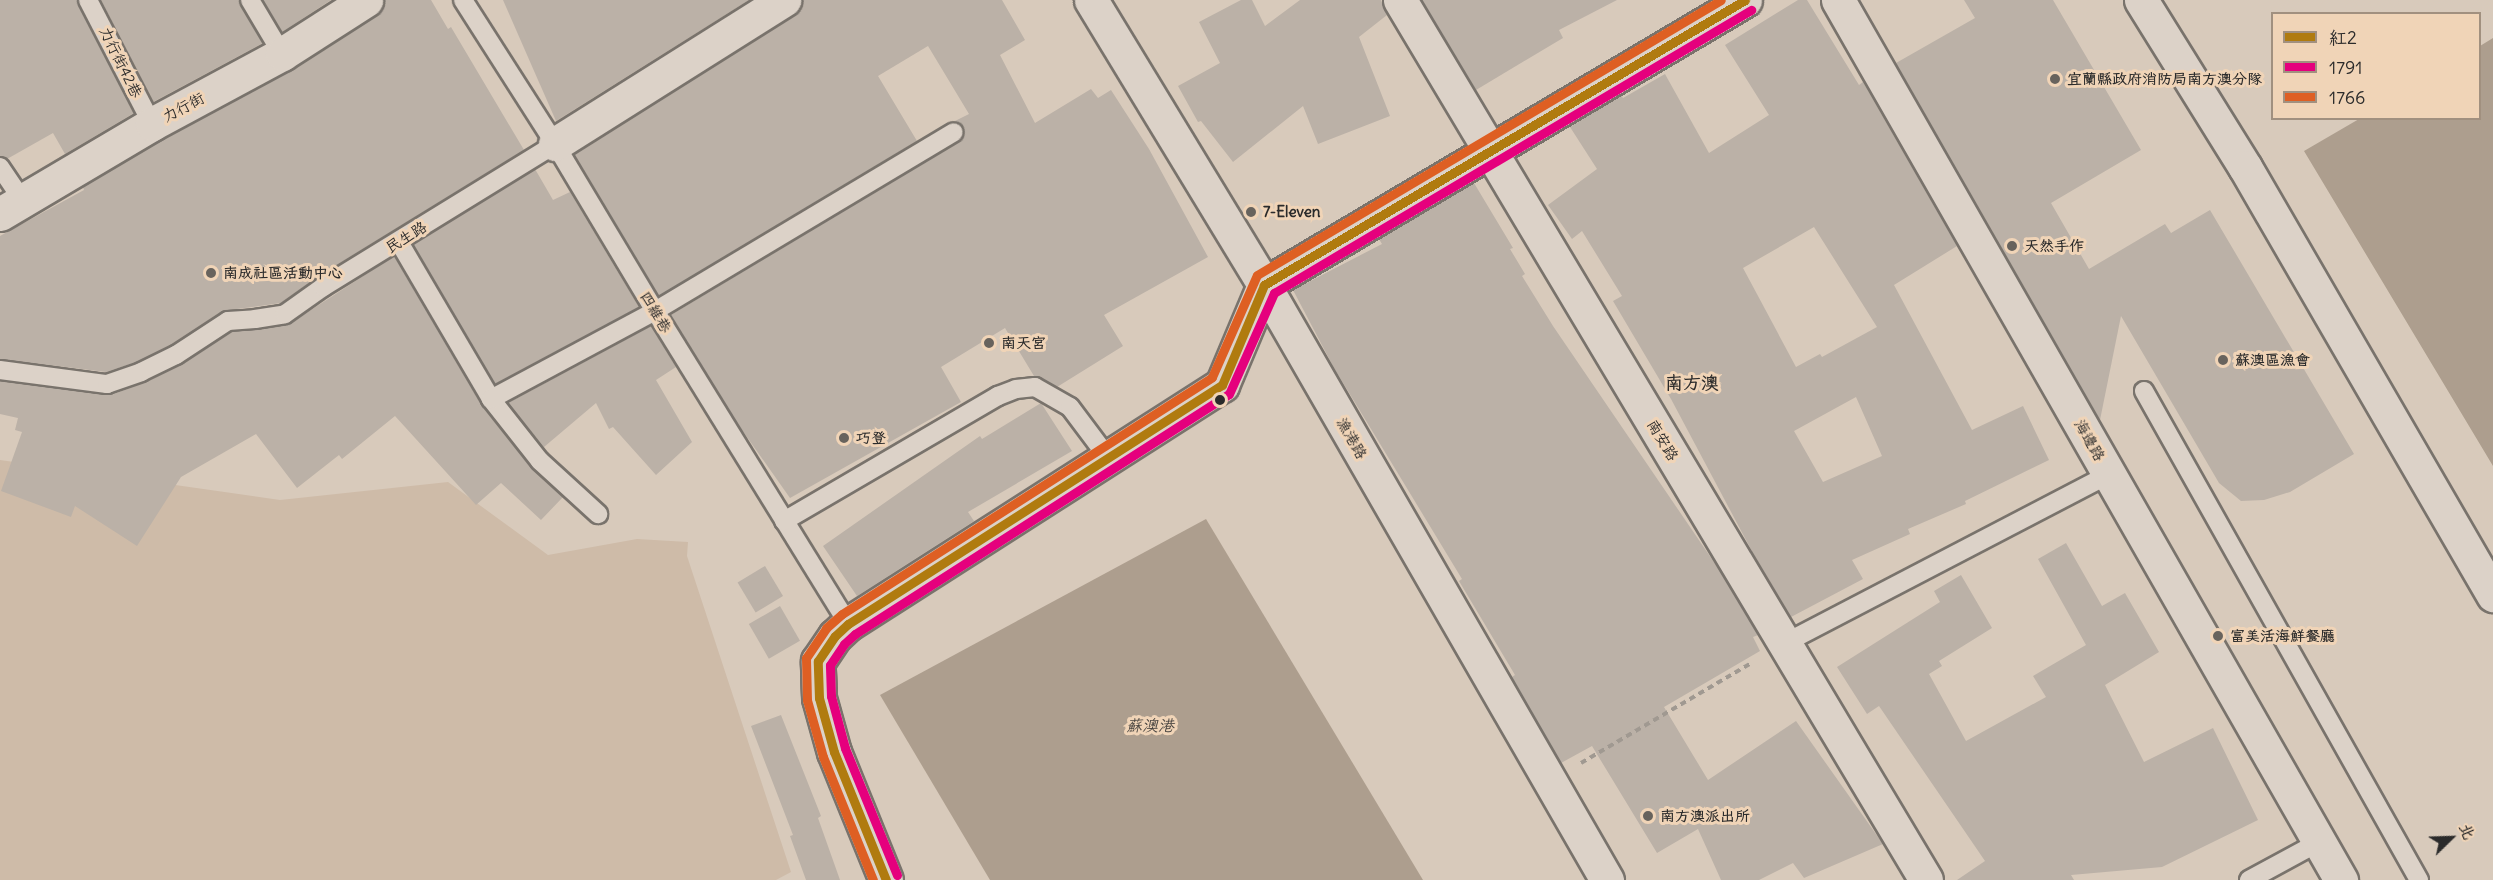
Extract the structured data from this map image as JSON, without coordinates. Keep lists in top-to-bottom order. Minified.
{"streets":{"street":["力行街","民生路","漁港路","南安路","海邊路"],"lane":["力行街42巷","四維巷"]},"crossings":[["力行街42巷","力行街"],["民生路","四維巷"]],"districts":["南方澳"],"water":["蘇澳港"],"places":["宜蘭縣政府消防局南方澳分隊","7-Eleven","天然手作","南成社區活動中心","南天宮","蘇澳區漁會","巧登","富美活海鮮餐廳","南方澳派出所"],"lines":["transit line 紅2","transit line 1766","transit line 1791"],"legend":["紅2","1791","1766"],"north":"top right"}
